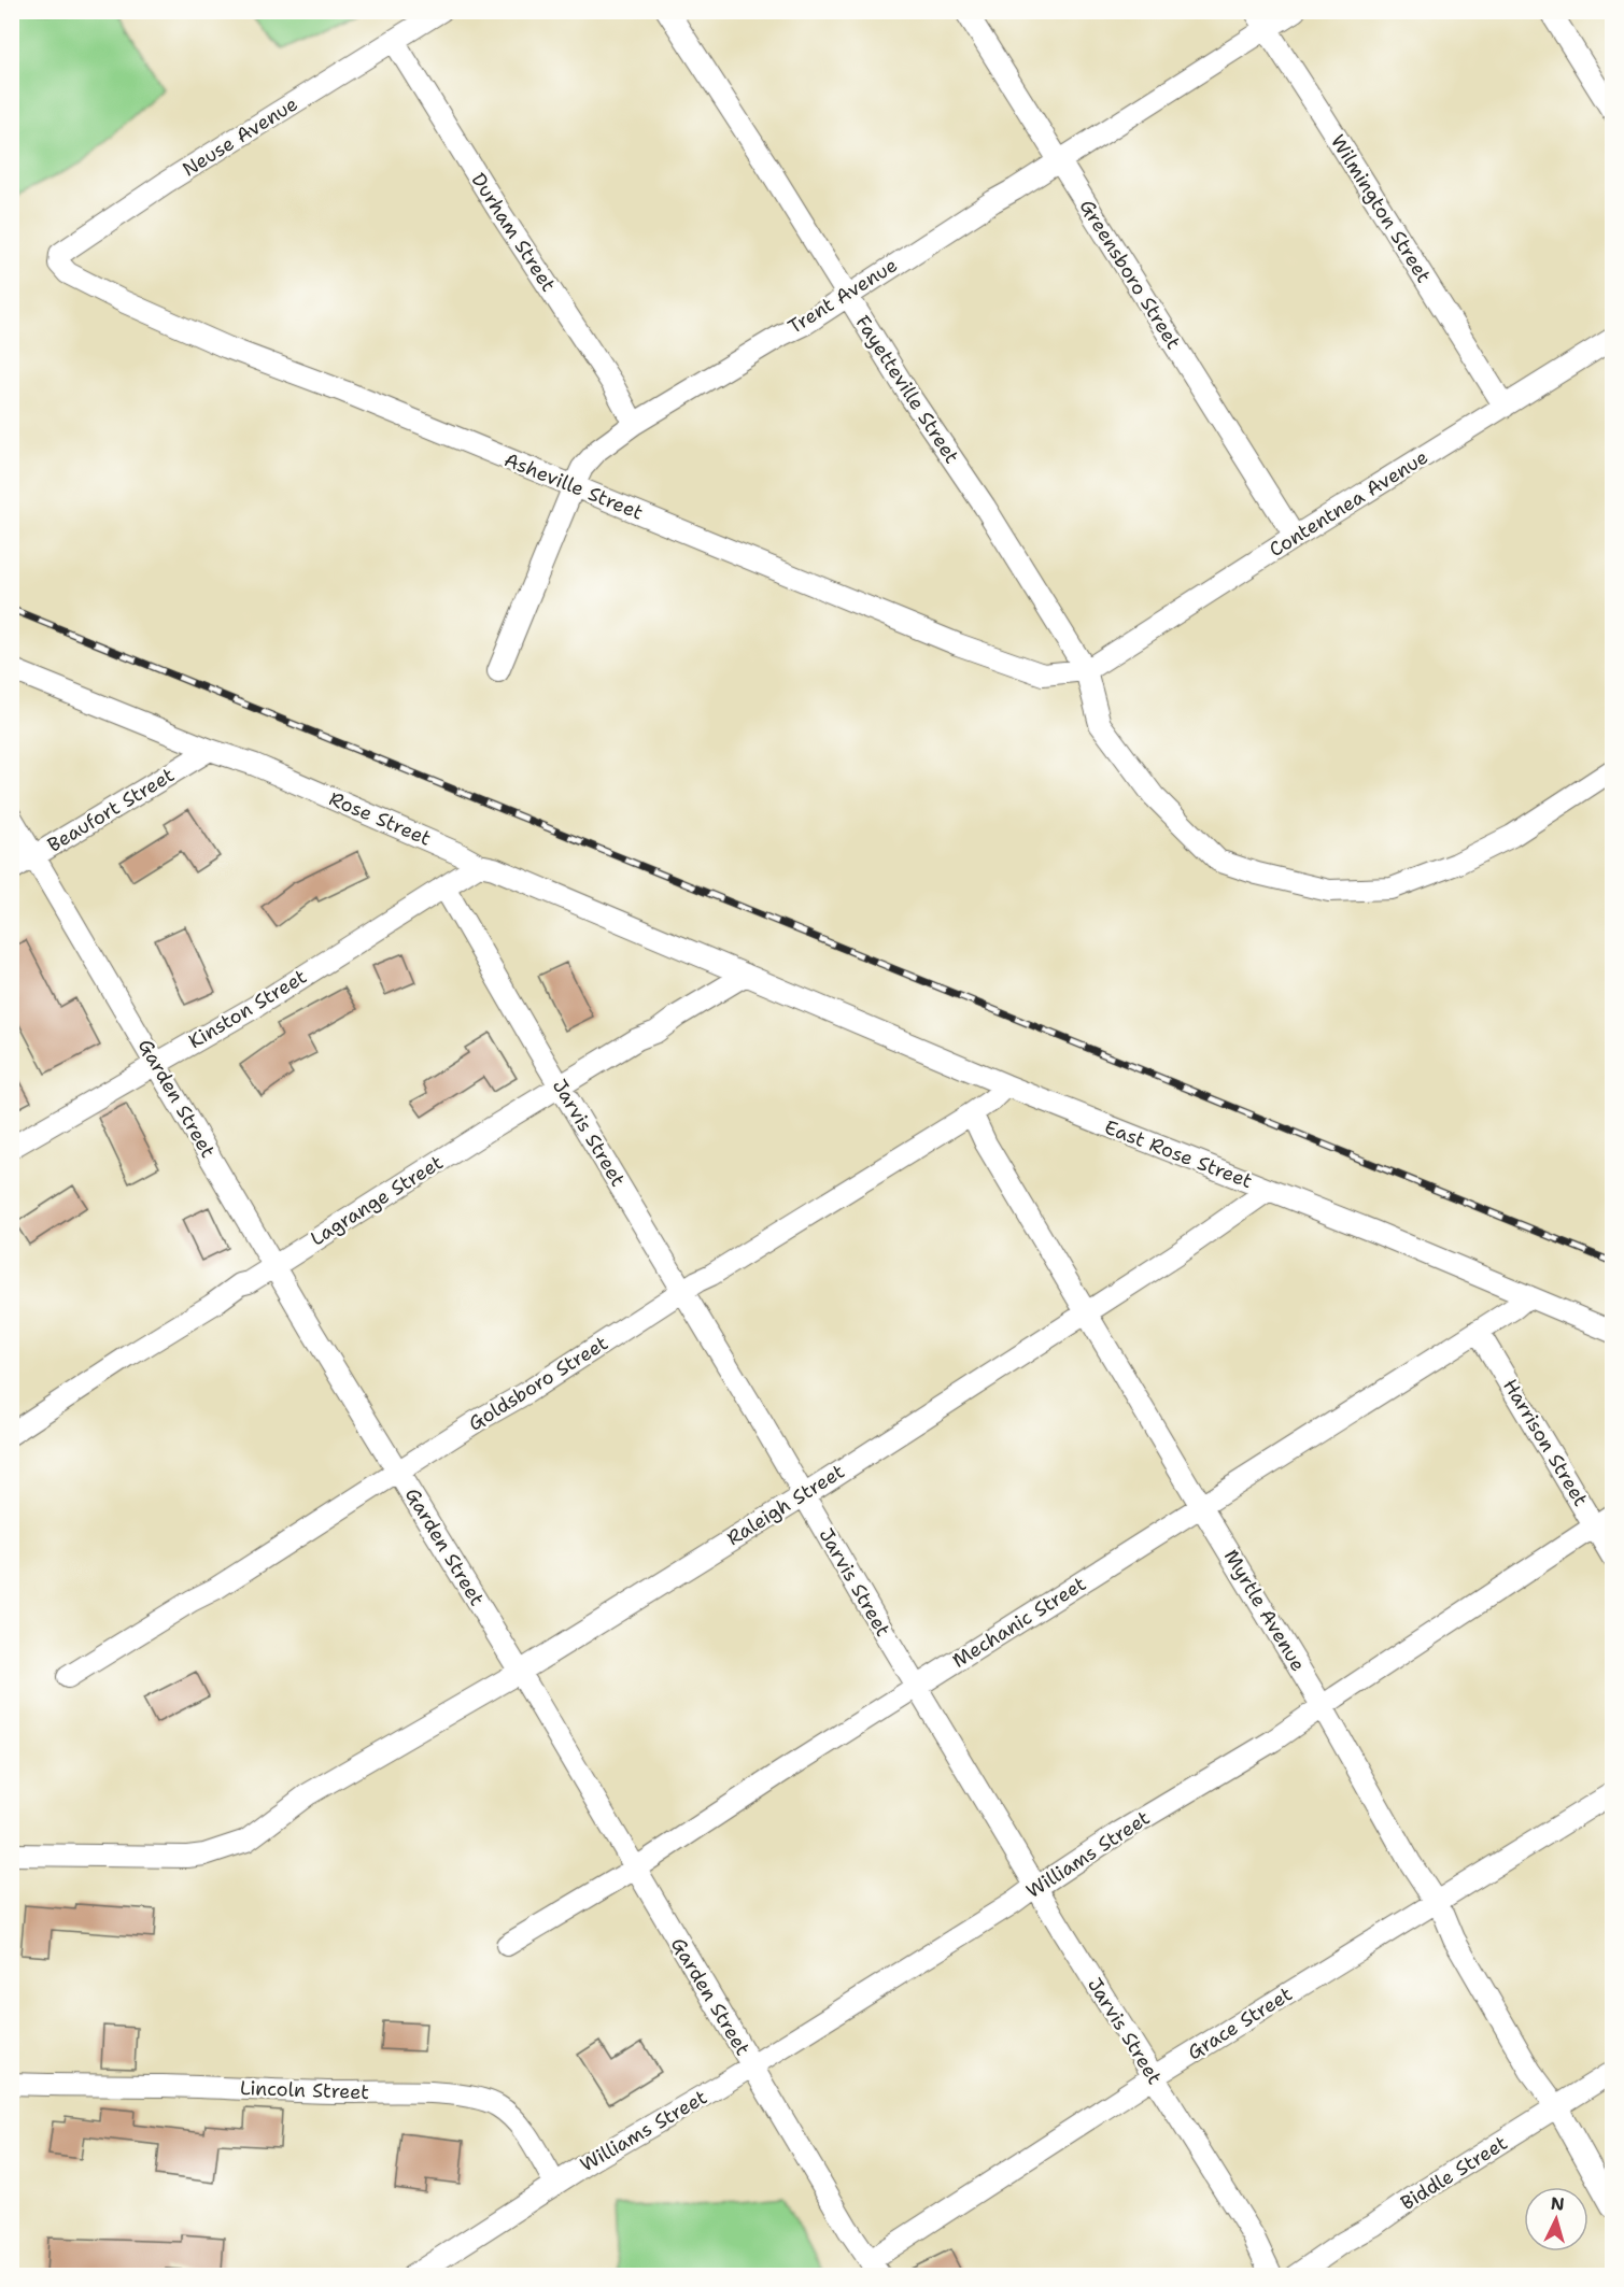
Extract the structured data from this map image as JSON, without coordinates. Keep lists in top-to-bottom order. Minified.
{"streets":{"street":["Neuse Avenue","Wilmington Street","Durham Street","Greensboro Street","Trent Avenue","Fayetteville Street","Asheville Street","Contentnea Avenue","Beaufort Street","Rose Street","Kinston Street","Garden Street","Jarvis Street","East Rose Street","Lagrange Street","Goldsboro Street","Harrison Street","Raleigh Street","Myrtle Avenue","Mechanic Street","Williams Street","Grace Street","Lincoln Street","Biddle Street"]},"crossings":[["Neuse Avenue","Durham Street"],["Neuse Avenue","Asheville Street"],["Wilmington Street","Trent Avenue"],["Wilmington Street","Contentnea Avenue"],["Durham Street","Trent Avenue"],["Greensboro Street","Trent Avenue"],["Greensboro Street","Contentnea Avenue"],["Trent Avenue","Fayetteville Street"],["Trent Avenue","Asheville Street"],["Fayetteville Street","Asheville Street"],["Fayetteville Street","Contentnea Avenue"],["Asheville Street","Contentnea Avenue"],["Beaufort Street","Rose Street"],["Beaufort Street","Garden Street"],["Rose Street","Kinston Street"],["Rose Street","East Rose Street"],["Rose Street","Lagrange Street"],["Kinston Street","Garden Street"],["Kinston Street","Jarvis Street"],["Garden Street","Lagrange Street"],["Garden Street","Goldsboro Street"],["Garden Street","Raleigh Street"],["Garden Street","Mechanic Street"],["Garden Street","Williams Street"],["Garden Street","Grace Street"],["Jarvis Street","Lagrange Street"],["Jarvis Street","Goldsboro Street"],["Jarvis Street","Raleigh Street"],["Jarvis Street","Mechanic Street"],["Jarvis Street","Williams Street"],["Jarvis Street","Grace Street"],["East Rose Street","Lagrange Street"],["East Rose Street","Goldsboro Street"],["East Rose Street","Raleigh Street"],["East Rose Street","Mechanic Street"],["Goldsboro Street","Myrtle Avenue"],["Harrison Street","Mechanic Street"],["Harrison Street","Williams Street"],["Raleigh Street","Myrtle Avenue"],["Myrtle Avenue","Mechanic Street"],["Myrtle Avenue","Williams Street"],["Myrtle Avenue","Grace Street"],["Myrtle Avenue","Biddle Street"],["Williams Street","Lincoln Street"]],"north":"top"}
